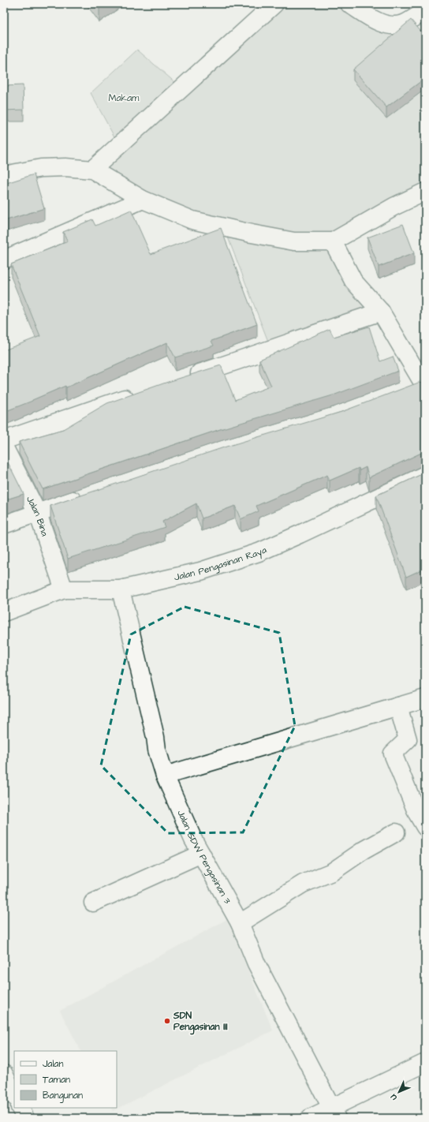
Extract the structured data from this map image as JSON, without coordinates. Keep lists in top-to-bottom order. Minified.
{"streets":{"street":["Jalan Bina","Jalan Pengasinan Raya","Jalan SDW Pengasinan 3"]},"crossings":[["Jalan Bina","Jalan Pengasinan Raya"],["Jalan Pengasinan Raya","Jalan SDW Pengasinan 3"]],"parks":["Makam"],"places":["SDN Pengasinan III"],"legend":["Jalan","Taman","Bangunan"],"north":"bottom left"}
